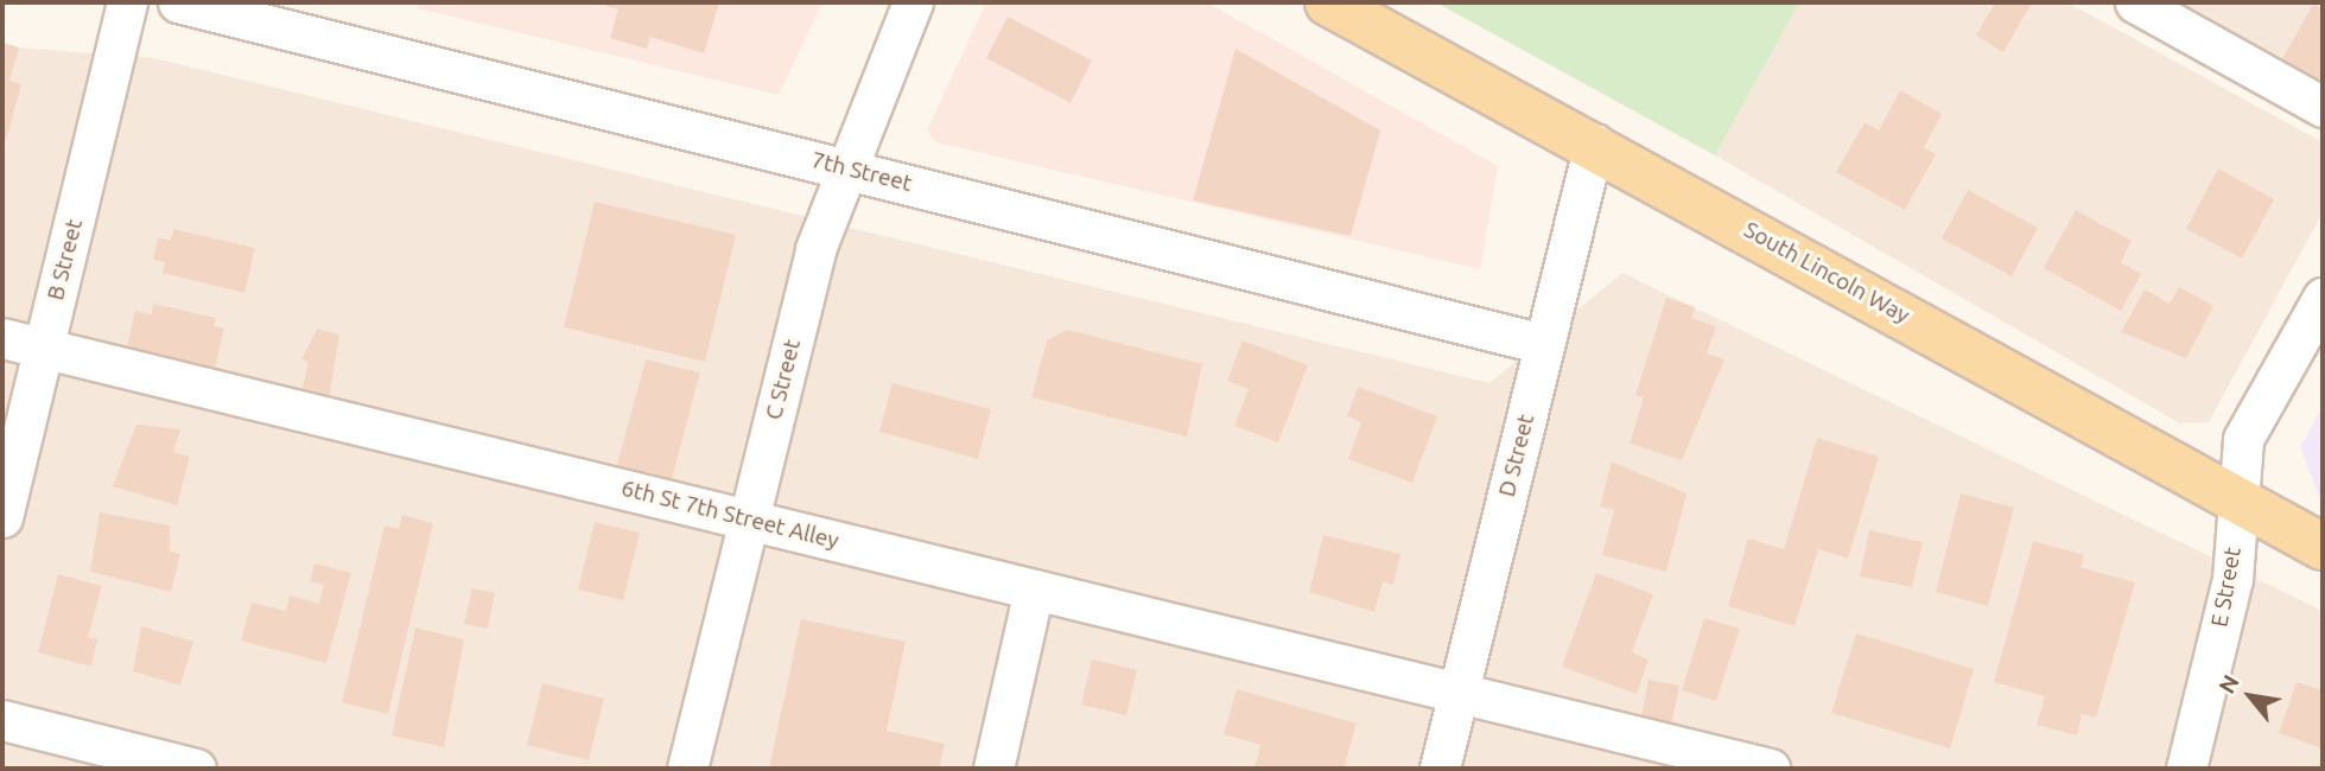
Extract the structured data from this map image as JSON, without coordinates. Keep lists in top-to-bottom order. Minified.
{"streets":{"main road":["South Lincoln Way"],"street":["7th Street","B Street","C Street","D Street","6th St 7th Street Alley","E Street"]},"crossings":[["7th Street","C Street"],["7th Street","D Street"],["B Street","6th St 7th Street Alley"],["South Lincoln Way","D Street"],["South Lincoln Way","E Street"],["C Street","6th St 7th Street Alley"],["D Street","6th St 7th Street Alley"]],"north":"top left"}
